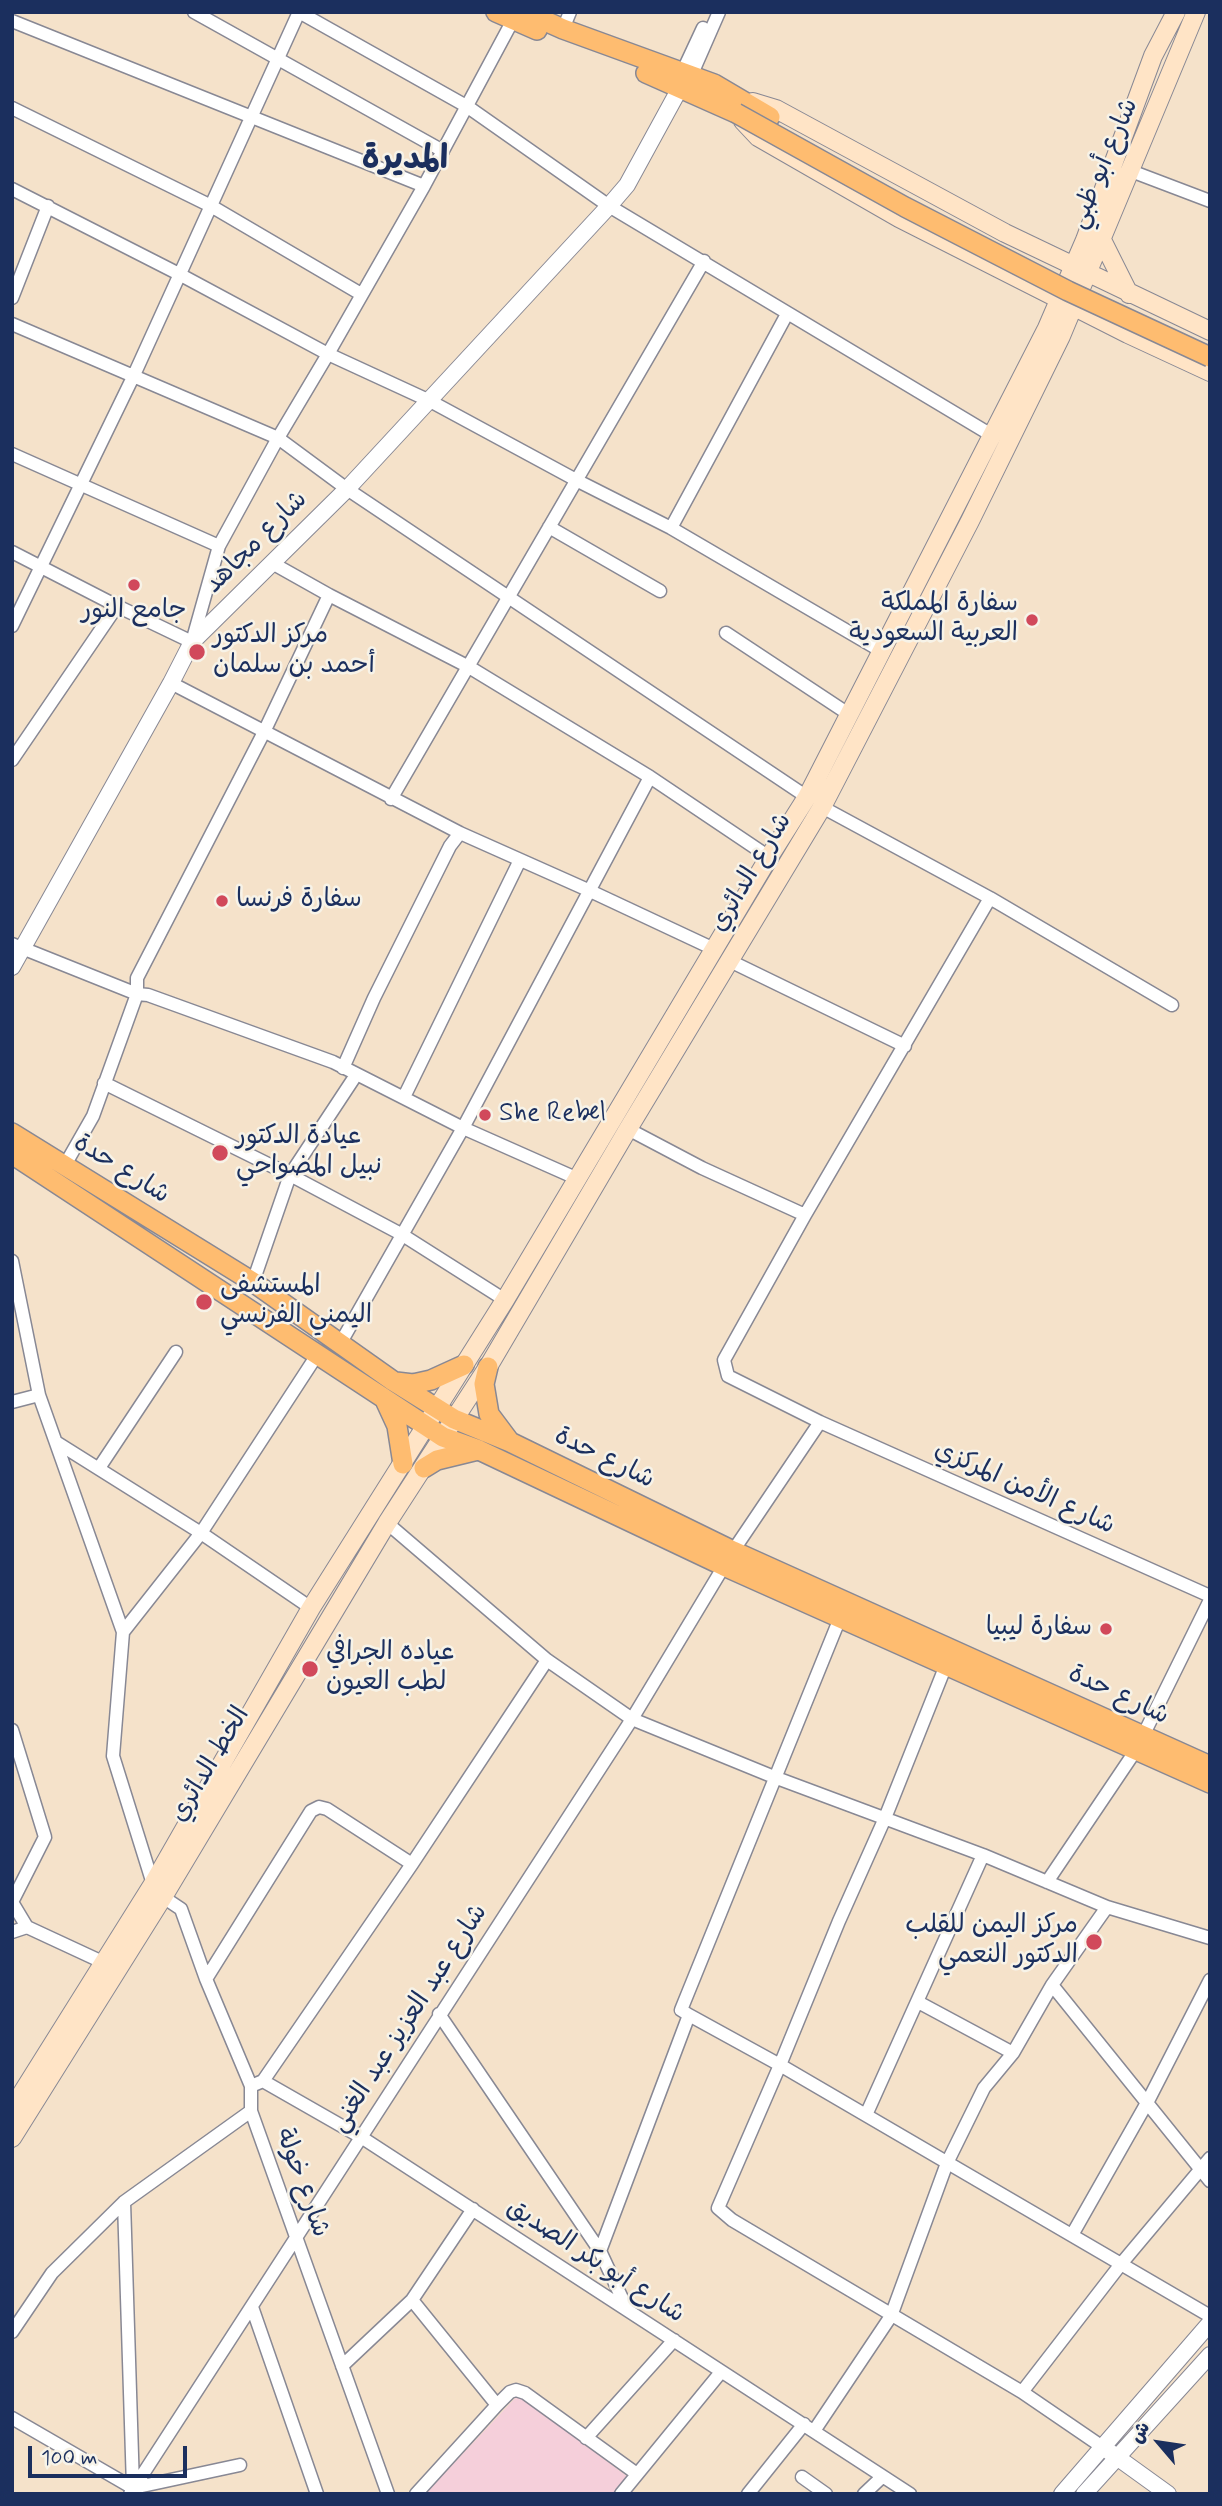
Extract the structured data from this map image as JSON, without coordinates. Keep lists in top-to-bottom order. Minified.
{"streets":{"main road":["شارع أبو ظبي","شارع الدائري","شارع حدة","الخط الدائري"],"street":["شارع مجاهد","شارع الأمن المركزي","شارع عبد العزيز عبد الغني","شارع خولة","شارع أبو بكر الصديق"]},"crossings":[["شارع أبو ظبي","شارع الدائري"],["شارع الدائري","شارع حدة"],["شارع الدائري","الخط الدائري"],["شارع حدة","الخط الدائري"],["شارع حدة","شارع عبد العزيز عبد الغني"],["شارع الأمن المركزي","شارع عبد العزيز عبد الغني"],["الخط الدائري","شارع خولة"],["شارع عبد العزيز عبد الغني","شارع خولة"],["شارع عبد العزيز عبد الغني","شارع أبو بكر الصديق"],["شارع خولة","شارع أبو بكر الصديق"]],"districts":["المديرة"],"places":["جامع النور","سفارة المملكة العربية السعودية","مركز الدكتور أحمد بن سلمان","سفارة فرنسا","She Rebel","عيادة الدكتور نبيل المضواحي","المستشفى اليمني الفرنسي","سفارة ليبيا","عياده الجرافي لطب العيون","مركز اليمن للقلب الدكتور النعمي"],"scale_bar":"100 m","north":"top left"}
